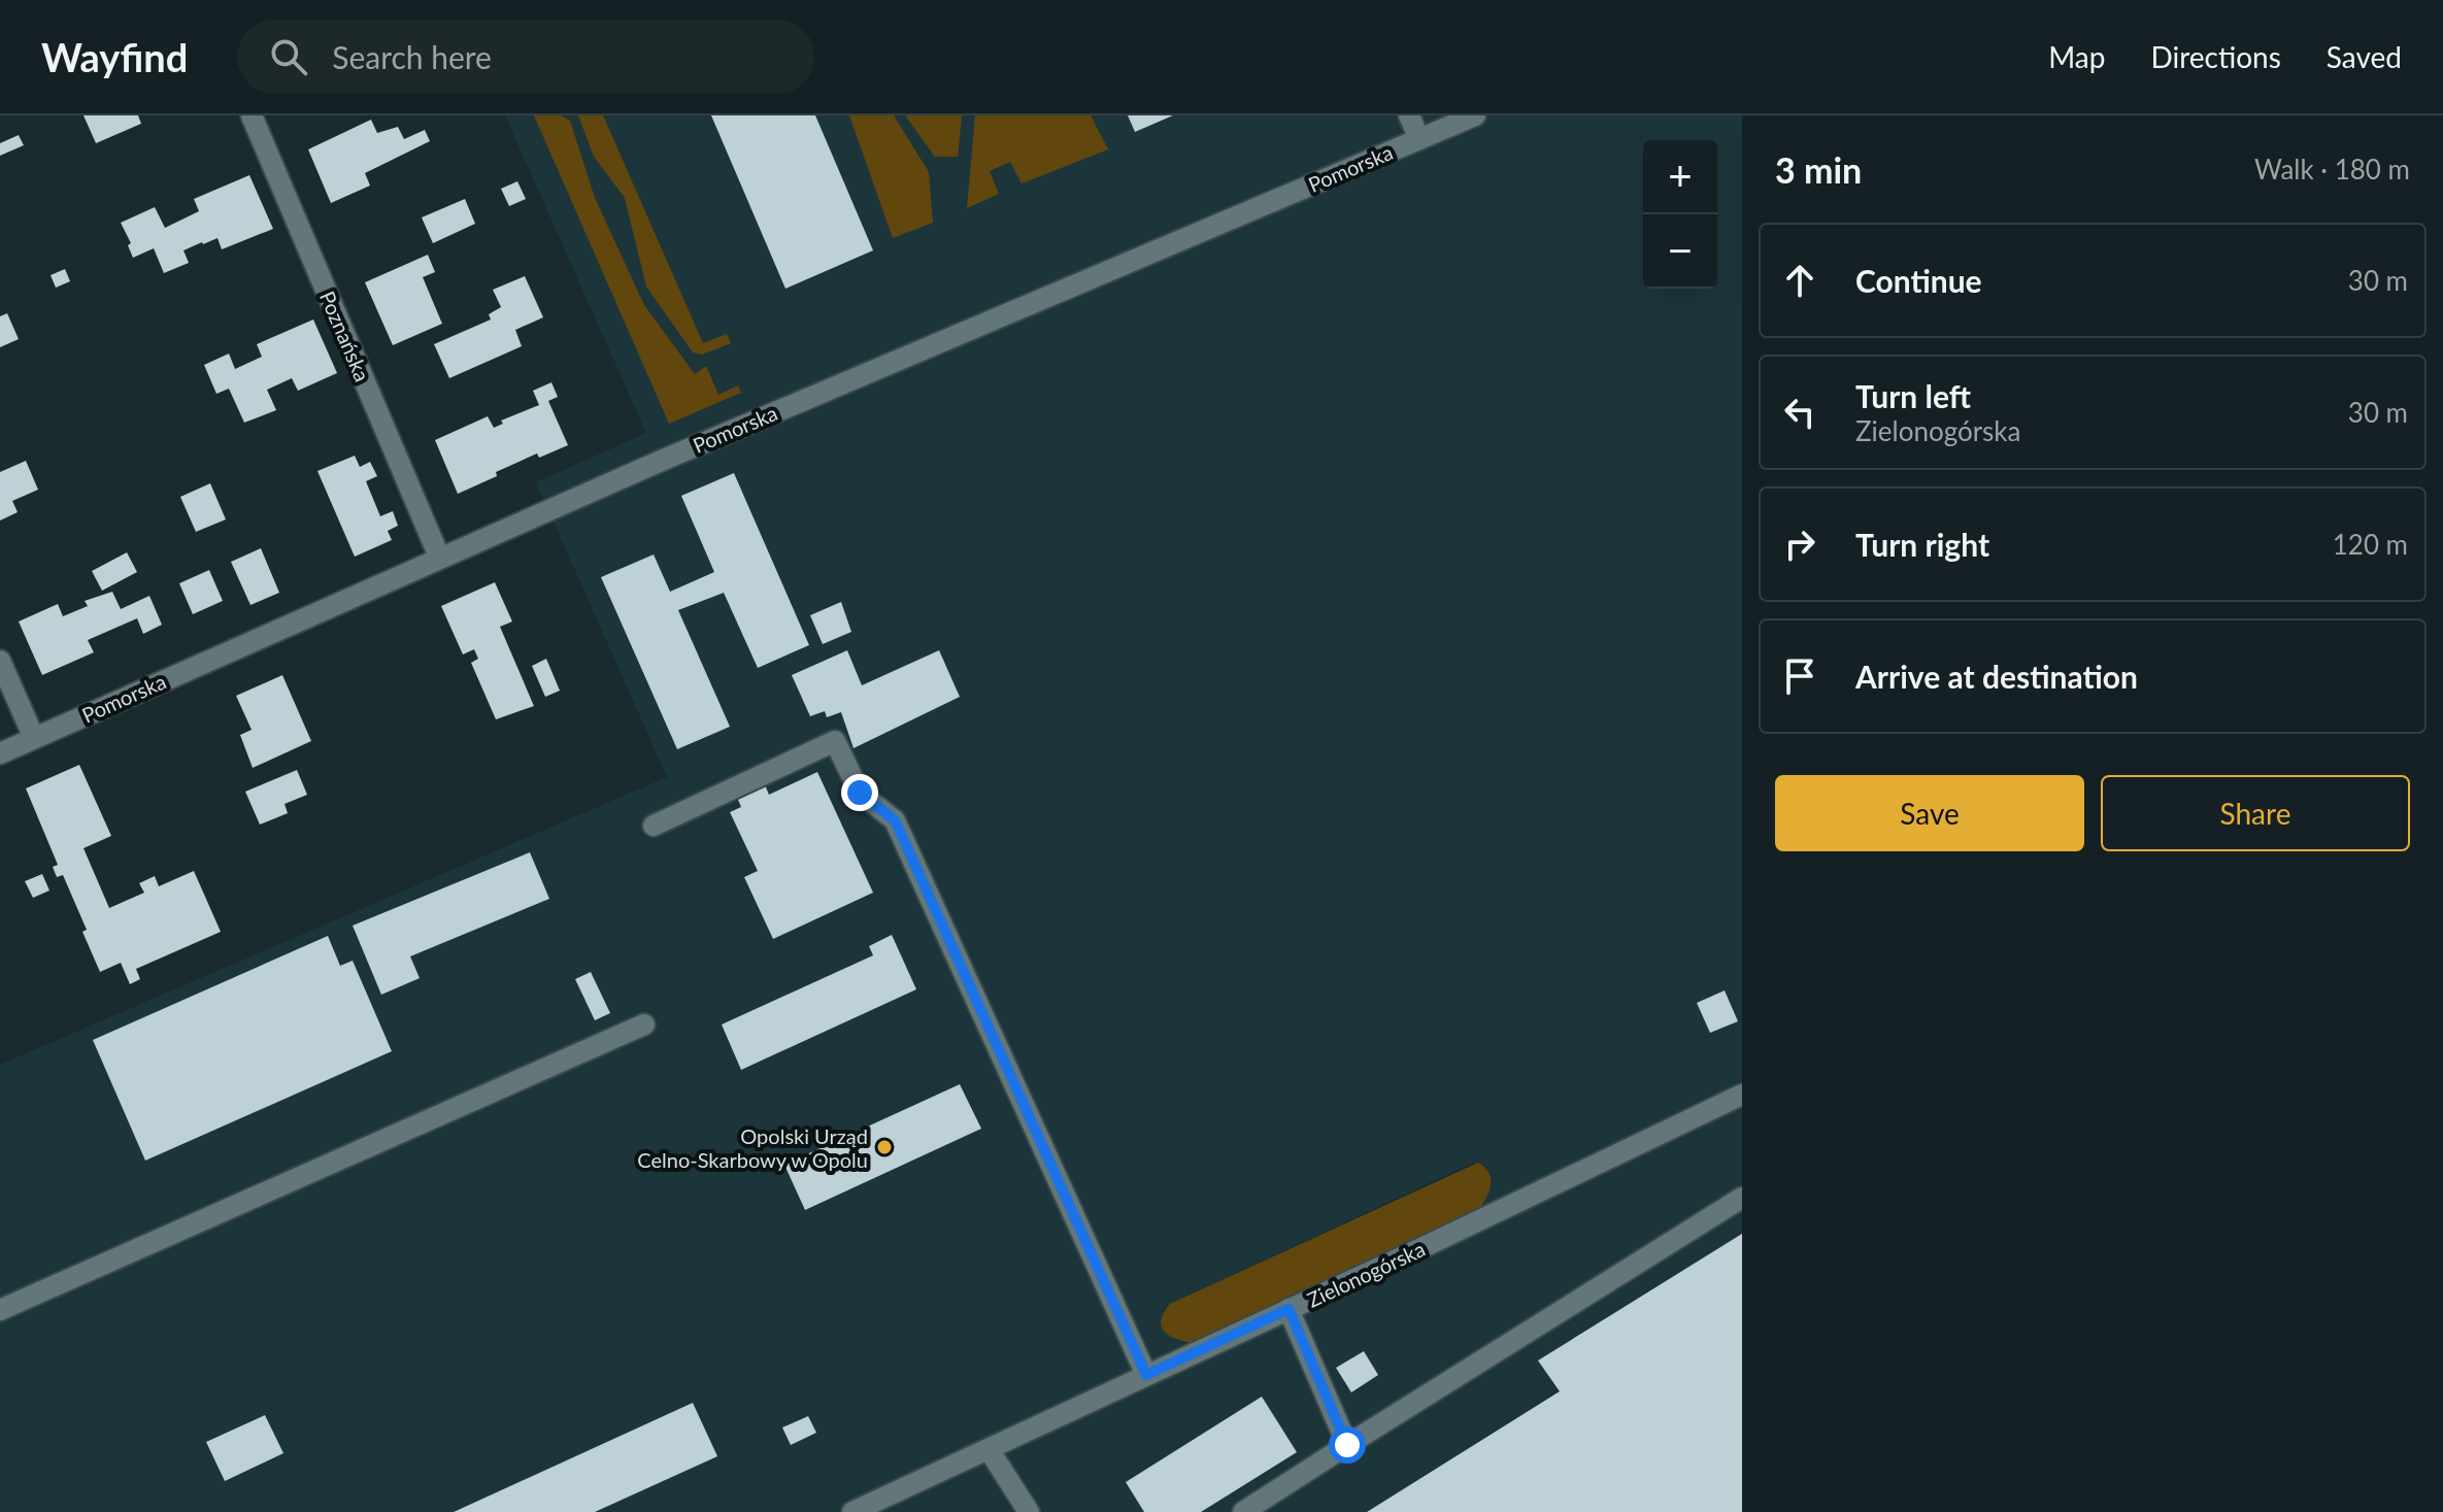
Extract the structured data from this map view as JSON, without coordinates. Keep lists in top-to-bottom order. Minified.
{"streets":{"street":["Pomorska","Poznańska","Zielonogórska"]},"crossings":[["Pomorska","Poznańska"]],"places":["Opolski Urząd Celno-Skarbowy w Opolu"],"page":{"header":"Wayfind","search":"Search here","nav":["Map","Directions","Saved"],"heading":["3 min","Walk · 180 m"],"map_buttons":["+","−"],"list":[["Continue","30 m"],["Turn left","Zielonogórska","30 m"],["Turn right","120 m"],"Arrive at destination"],"buttons":["Save","Share"]}}
